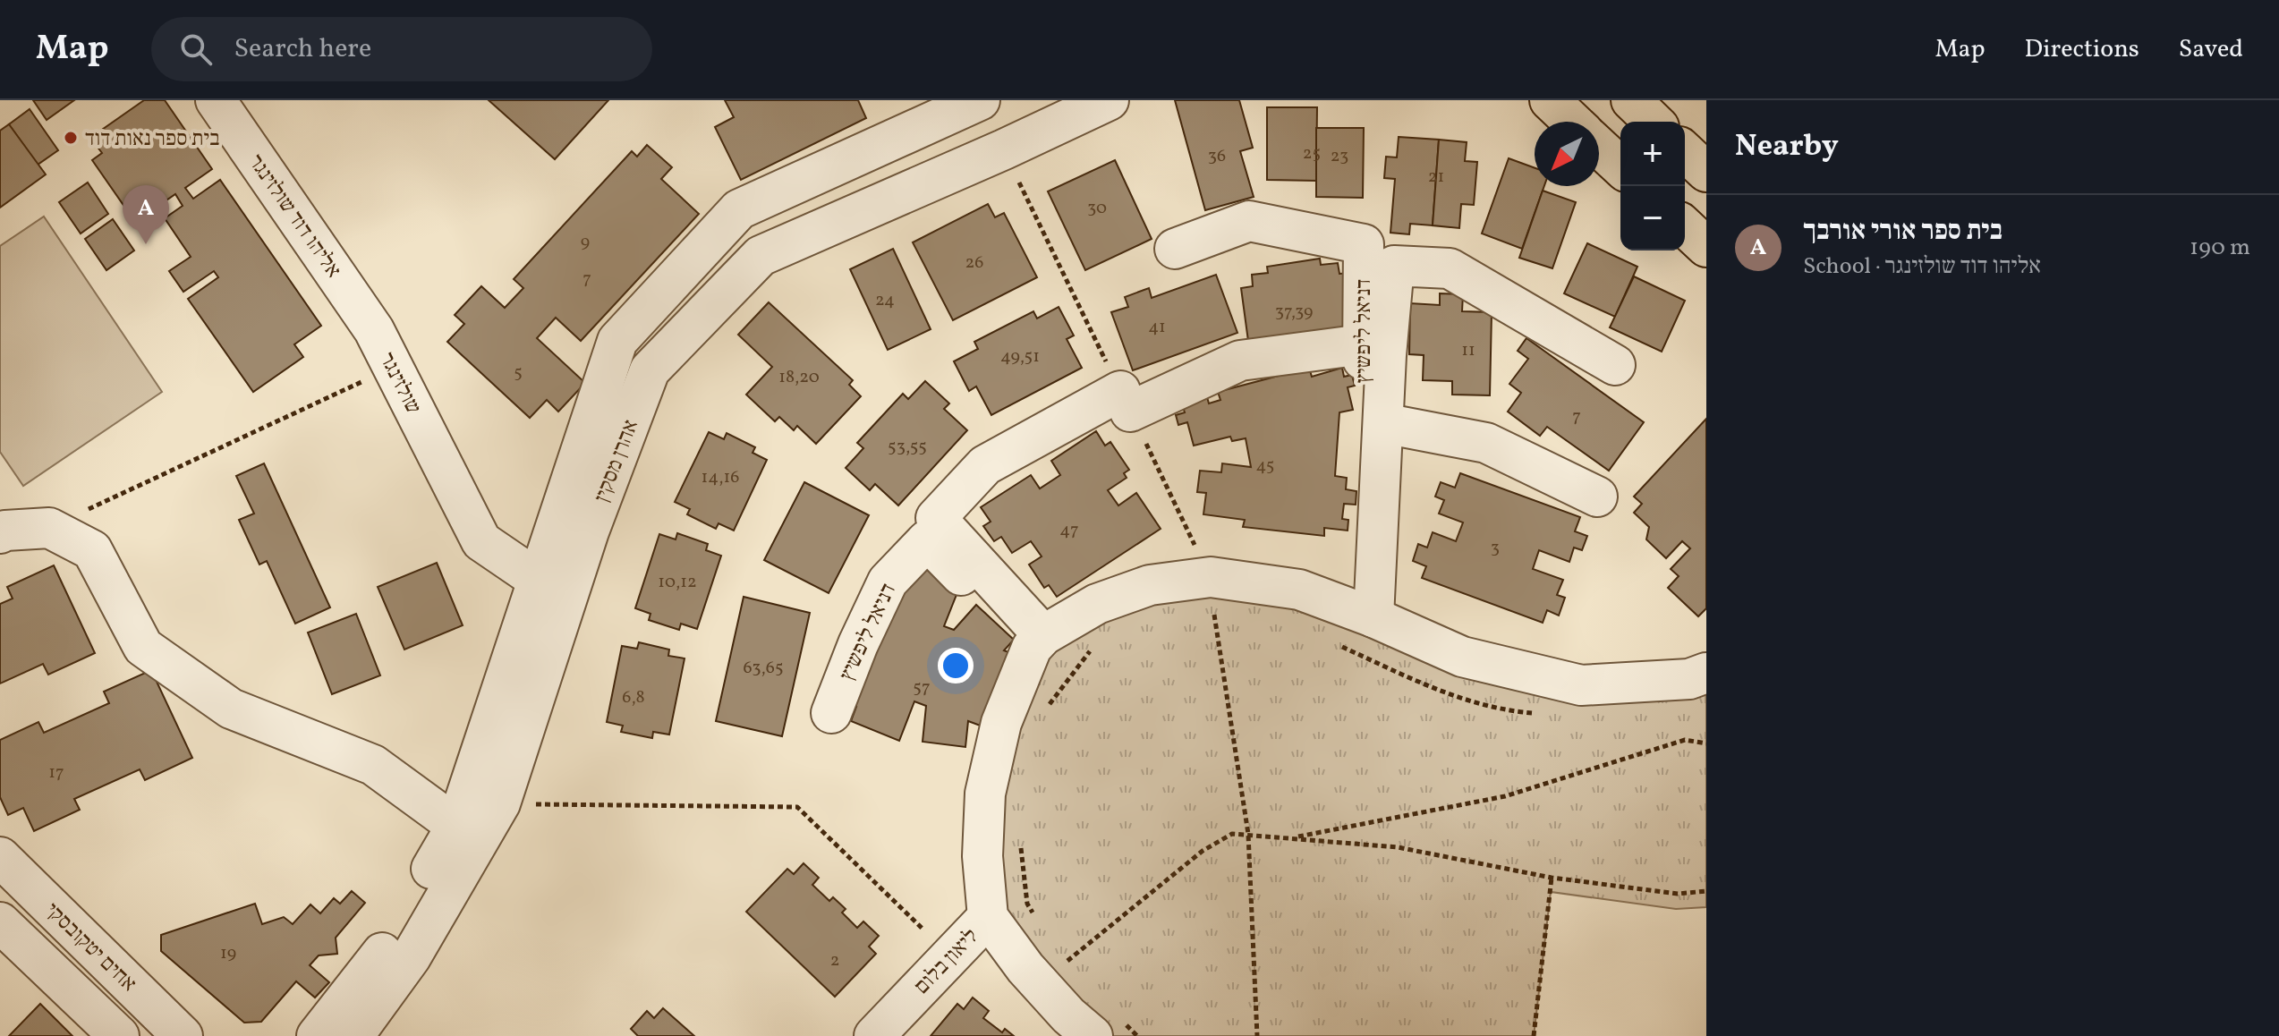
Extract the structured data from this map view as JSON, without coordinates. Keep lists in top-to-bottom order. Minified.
{"streets":{"street":["אליהו דוד שולזינגר","דניאל ליפשיץ","שולזינגר","אהרן מסקין","אחים יטקובסקי","ליאון בלום"]},"crossings":[["אליהו דוד שולזינגר","שולזינגר"],["שולזינגר","אהרן מסקין"]],"places":["בית ספר נאות דוד"],"house_numbers":["25","36","23","21","30","9","26","7","24","37,39","41","11","49,51","5","18,20","7","53,55","45","14,16","47","3","10,12","63,65","57","6,8","17","19","2"],"north":"bottom left","page":{"header":"Map","search":"Search here","nav":["Map","Directions","Saved"],"heading":"Nearby","map_buttons":["+","−"],"pins":"A","list":[{"mark":"A","name":"בית ספר אורי אורבך","note":"School · אליהו דוד שולזינגר","value":"190 m"}]}}
